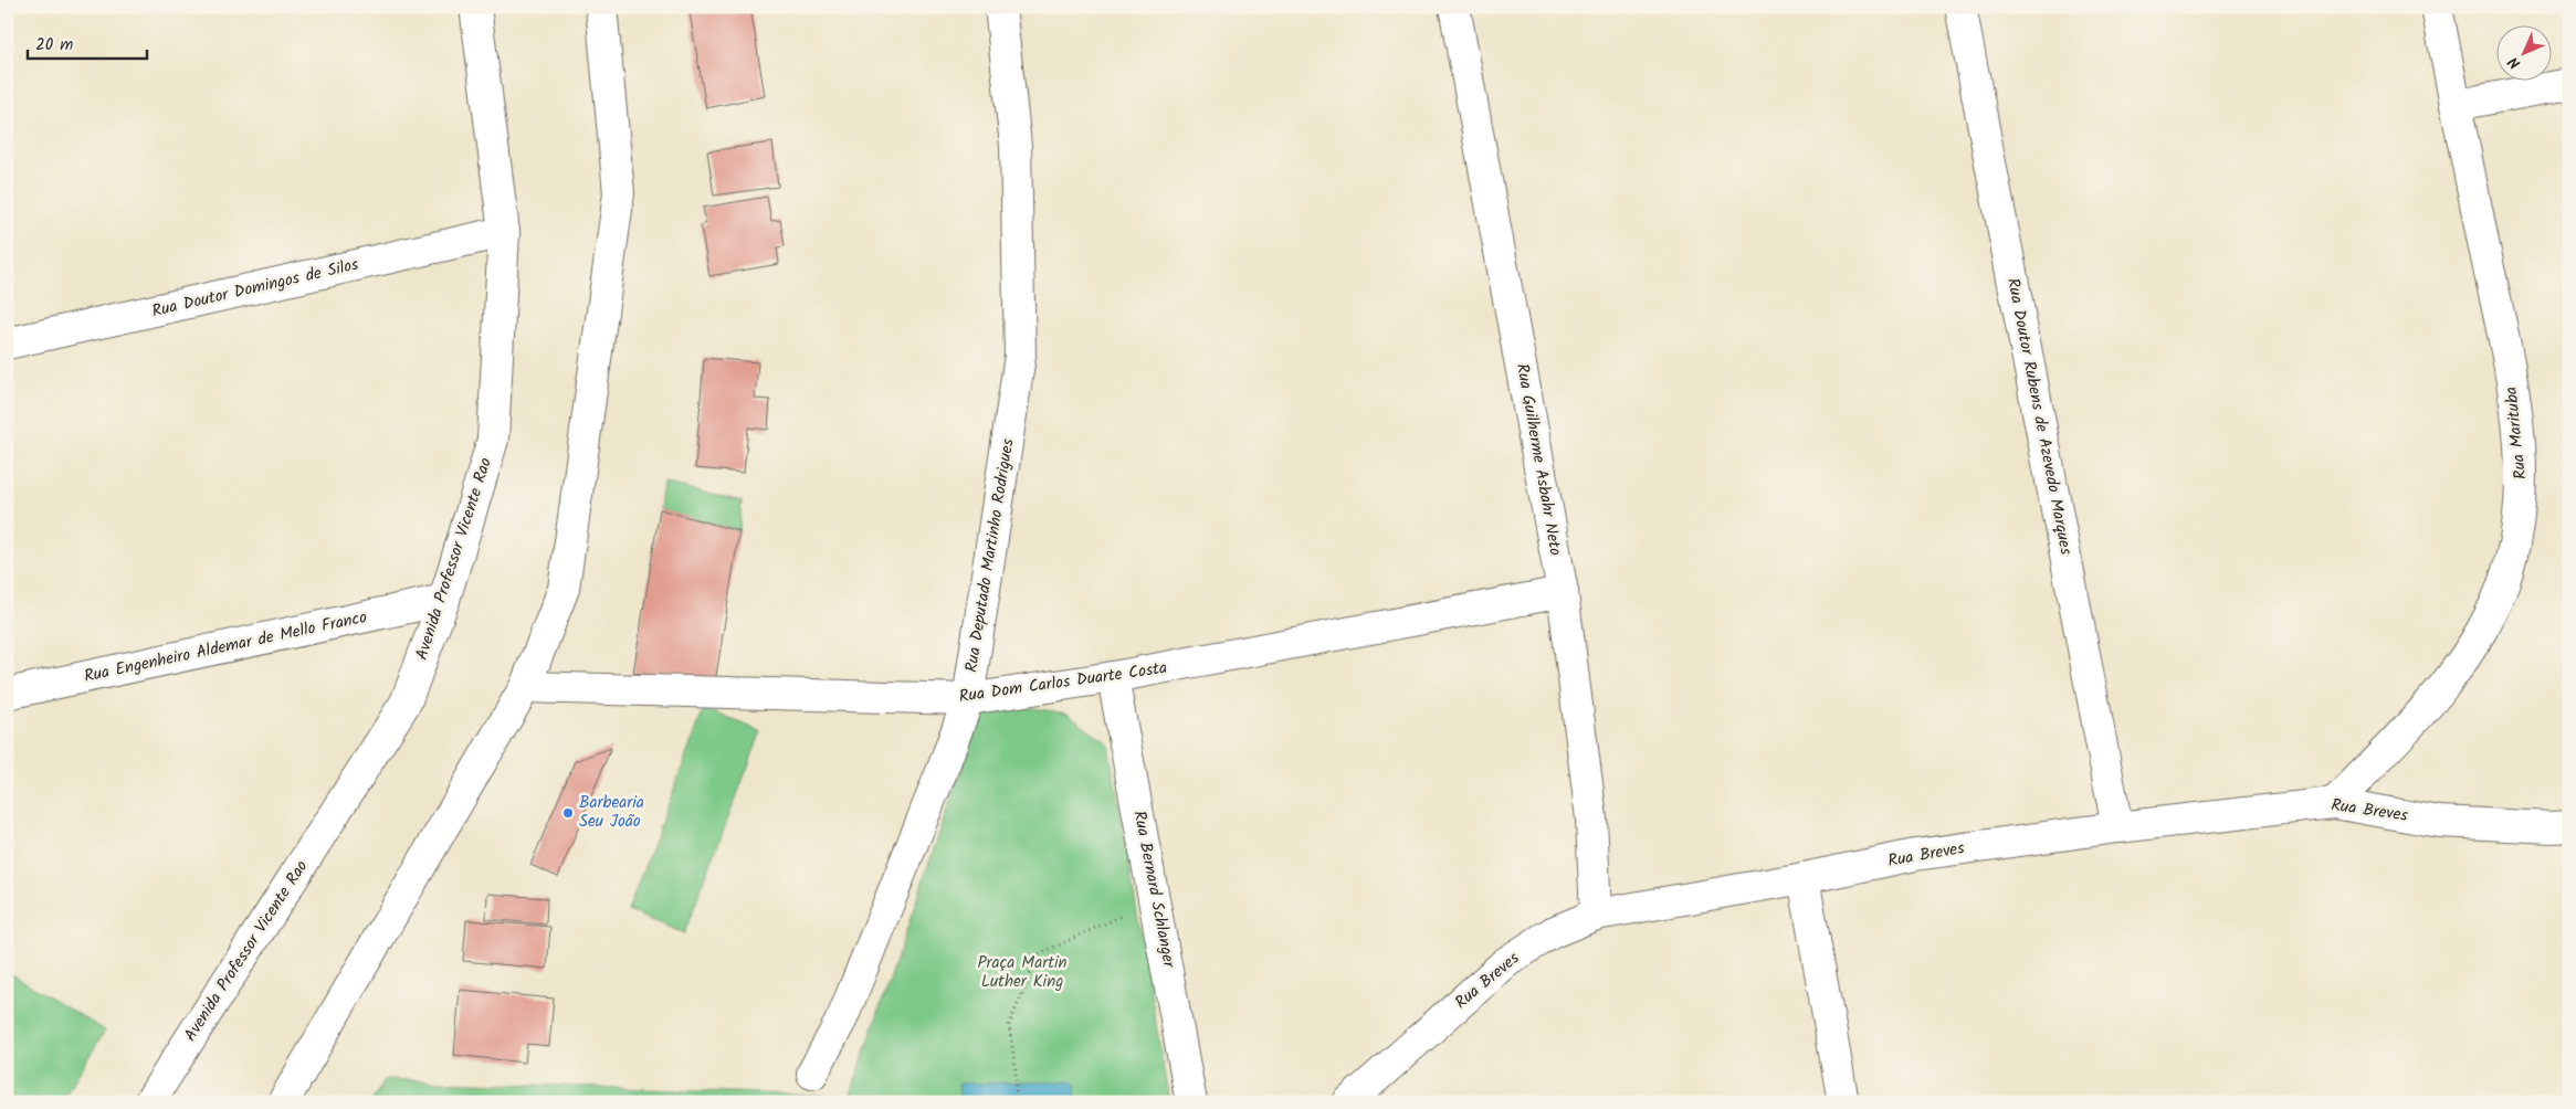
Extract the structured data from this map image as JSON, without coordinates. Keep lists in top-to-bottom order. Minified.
{"streets":{"street":["Rua Doutor Domingos de Silos","Rua Doutor Rubens de Azevedo Marques","Rua Marituba","Rua Guilherme Asbahr Neto","Rua Deputado Martinho Rodrigues","Avenida Professor Vicente Rao","Rua Engenheiro Aldemar de Mello Franco","Rua Dom Carlos Duarte Costa","Rua Breves","Rua Bernard Schlanger"]},"crossings":[["Rua Doutor Domingos de Silos","Avenida Professor Vicente Rao"],["Rua Doutor Rubens de Azevedo Marques","Rua Breves"],["Rua Marituba","Rua Breves"],["Rua Guilherme Asbahr Neto","Rua Dom Carlos Duarte Costa"],["Rua Guilherme Asbahr Neto","Rua Breves"],["Rua Deputado Martinho Rodrigues","Rua Dom Carlos Duarte Costa"],["Avenida Professor Vicente Rao","Rua Engenheiro Aldemar de Mello Franco"],["Rua Dom Carlos Duarte Costa","Rua Bernard Schlanger"]],"parks":["Praça Martin Luther King"],"places":["Barbearia Seu João"],"scale_bar":"20 m","north":"bottom left"}
